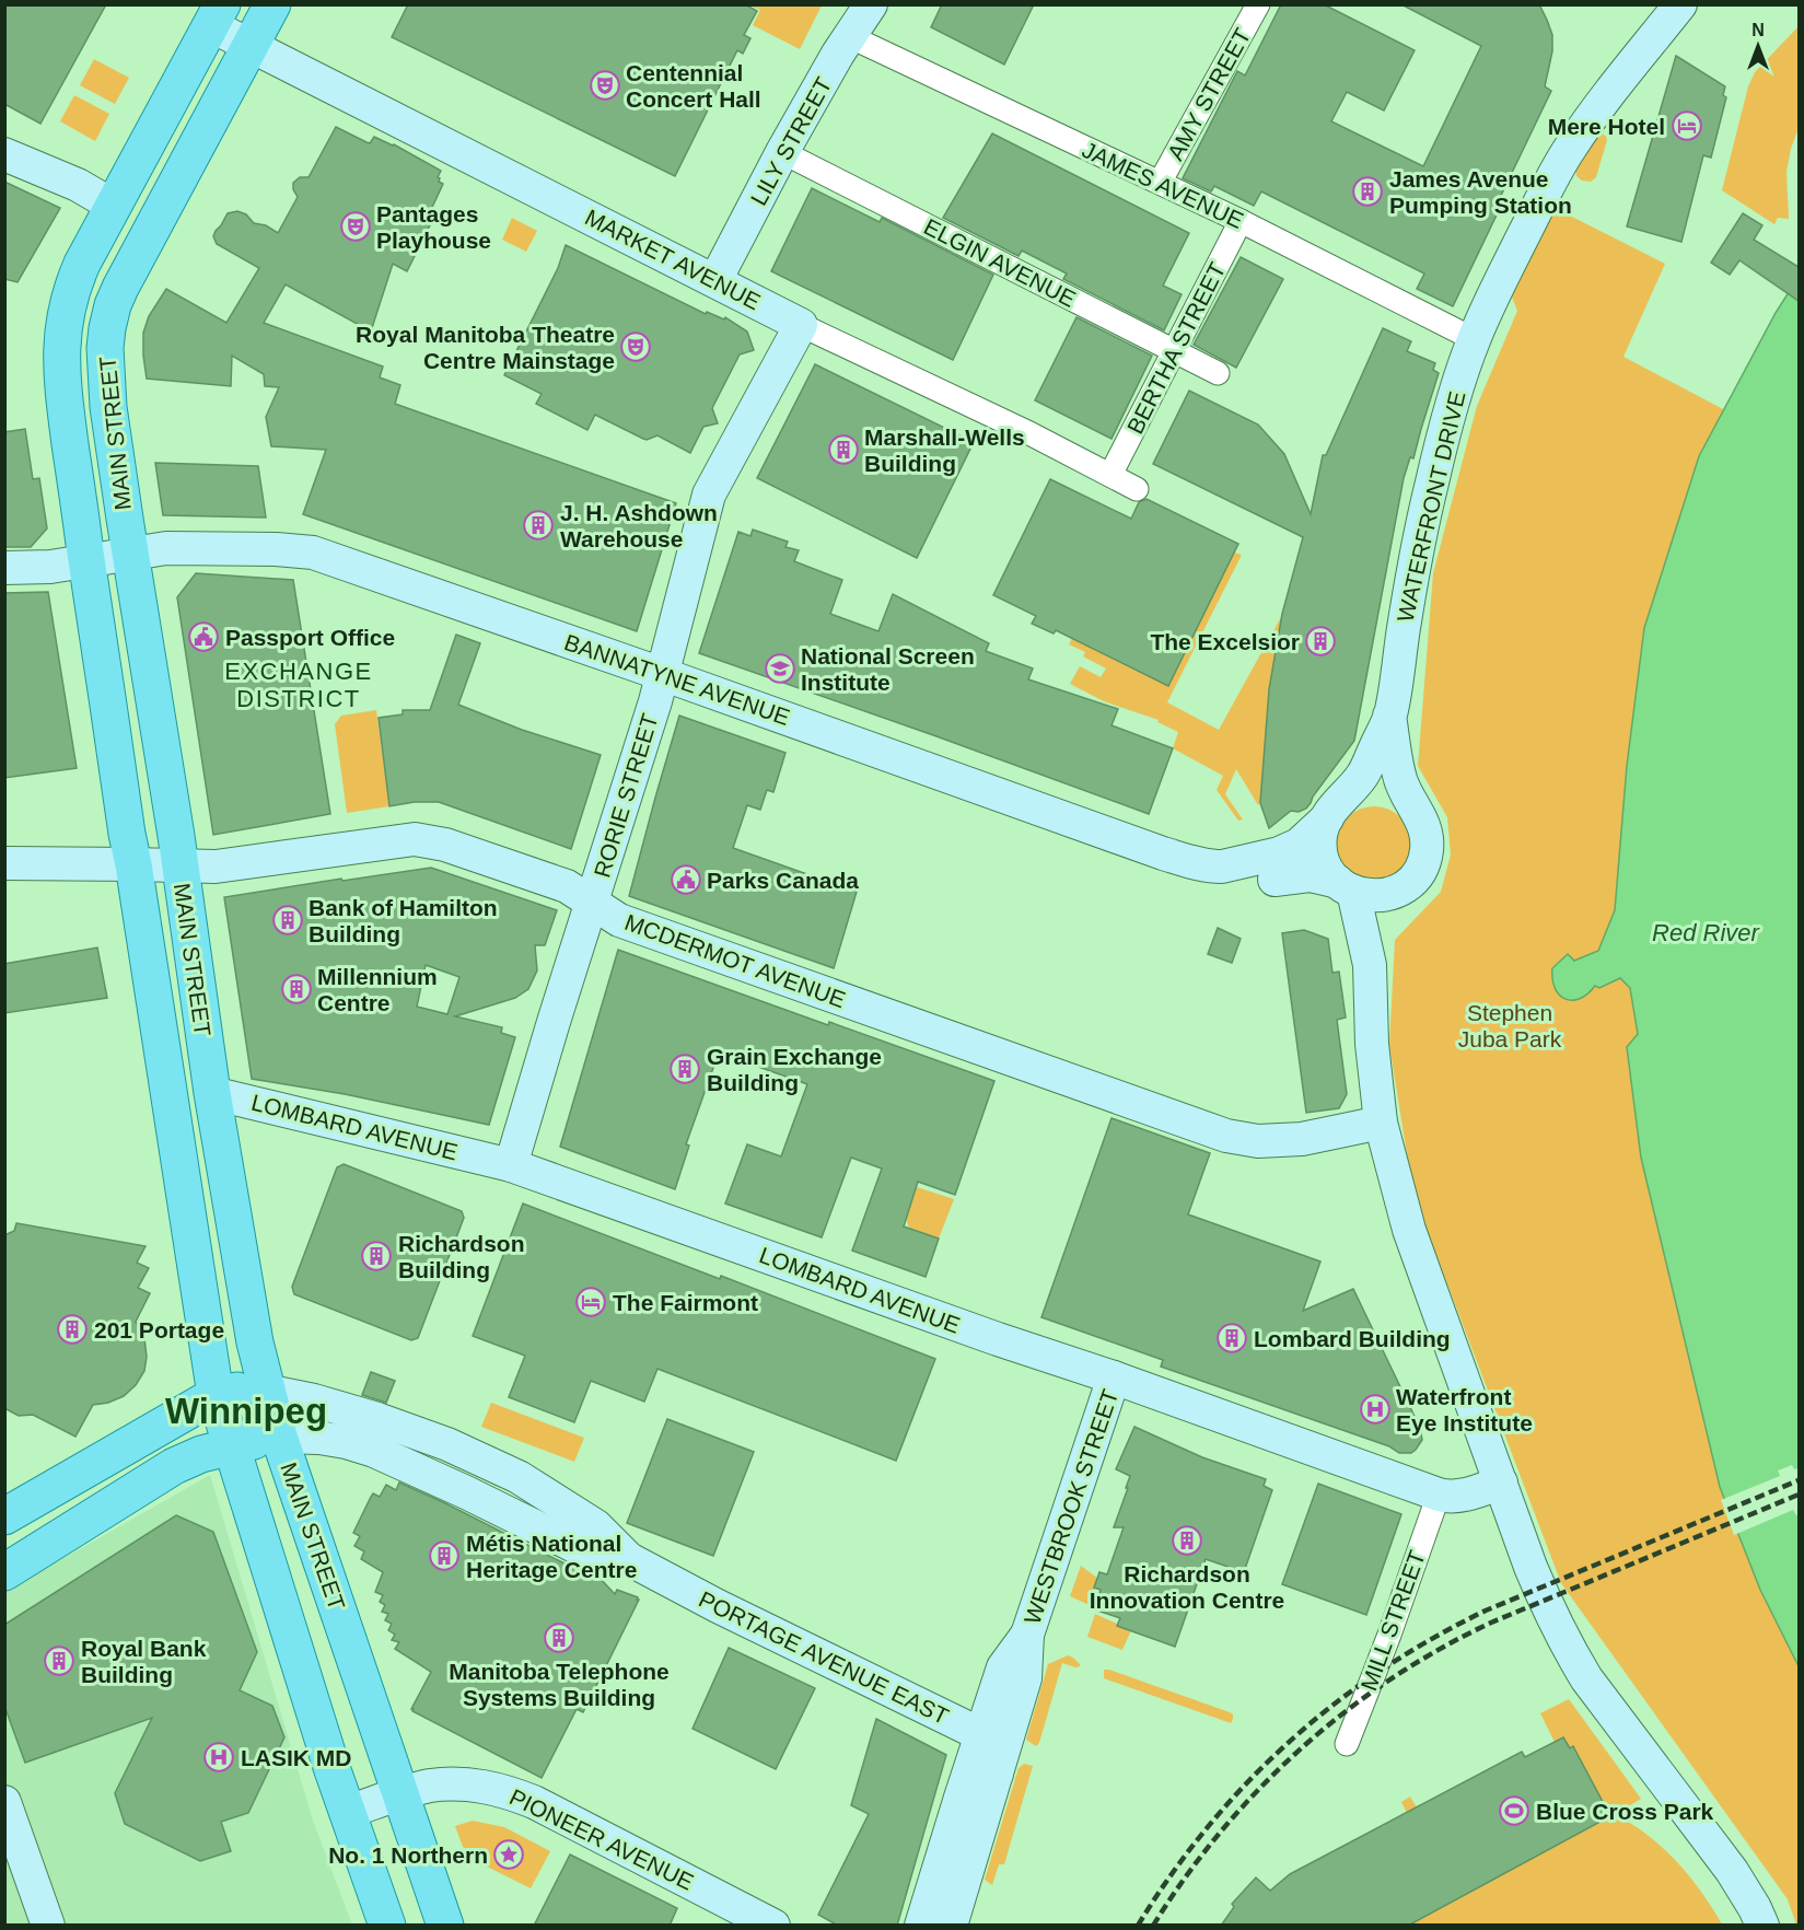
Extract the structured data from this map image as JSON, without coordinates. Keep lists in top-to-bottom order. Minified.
{"streets":{"main road":["MAIN STREET"],"street":["AMY STREET","LILY STREET","JAMES AVENUE","MARKET AVENUE","ELGIN AVENUE","BERTHA STREET","WATERFRONT DRIVE","BANNATYNE AVENUE","RORIE STREET","MCDERMOT AVENUE","LOMBARD AVENUE","WESTBROOK STREET","MILL STREET","PORTAGE AVENUE EAST","PIONEER AVENUE"]},"crossings":[["AMY STREET","JAMES AVENUE"],["LILY STREET","JAMES AVENUE"],["LILY STREET","MARKET AVENUE"],["LILY STREET","ELGIN AVENUE"],["JAMES AVENUE","BERTHA STREET"],["JAMES AVENUE","WATERFRONT DRIVE"],["MARKET AVENUE","BERTHA STREET"],["MARKET AVENUE","MAIN STREET"],["MARKET AVENUE","RORIE STREET"],["ELGIN AVENUE","BERTHA STREET"],["MAIN STREET","BANNATYNE AVENUE"],["MAIN STREET","MCDERMOT AVENUE"],["MAIN STREET","LOMBARD AVENUE"],["MAIN STREET","PORTAGE AVENUE EAST"],["MAIN STREET","PIONEER AVENUE"],["WATERFRONT DRIVE","BANNATYNE AVENUE"],["WATERFRONT DRIVE","MCDERMOT AVENUE"],["WATERFRONT DRIVE","LOMBARD AVENUE"],["BANNATYNE AVENUE","RORIE STREET"],["RORIE STREET","MCDERMOT AVENUE"],["RORIE STREET","LOMBARD AVENUE"],["LOMBARD AVENUE","WESTBROOK STREET"],["LOMBARD AVENUE","MILL STREET"],["WESTBROOK STREET","PORTAGE AVENUE EAST"]],"districts":["EXCHANGE DISTRICT","Winnipeg"],"water":["Red River"],"parks":["Stephen Juba Park"],"places":{"theatre":["Centennial Concert Hall","Pantages Playhouse","Royal Manitoba Theatre Centre Mainstage"],"hotel":["Mere Hotel","The Fairmont"],"building":["James Avenue Pumping Station","Marshall-Wells Building","J. H. Ashdown Warehouse","The Excelsior","Bank of Hamilton Building","Millennium Centre","Grain Exchange Building","Richardson Building","201 Portage","Lombard Building","Richardson Innovation Centre","Métis National Heritage Centre","Manitoba Telephone Systems Building","Royal Bank Building"],"public building":["Passport Office","Parks Canada"],"school or university":["National Screen Institute"],"hospital":["Waterfront Eye Institute","LASIK MD"],"sports":["Blue Cross Park"],"place":["No. 1 Northern"]},"north":"top"}
